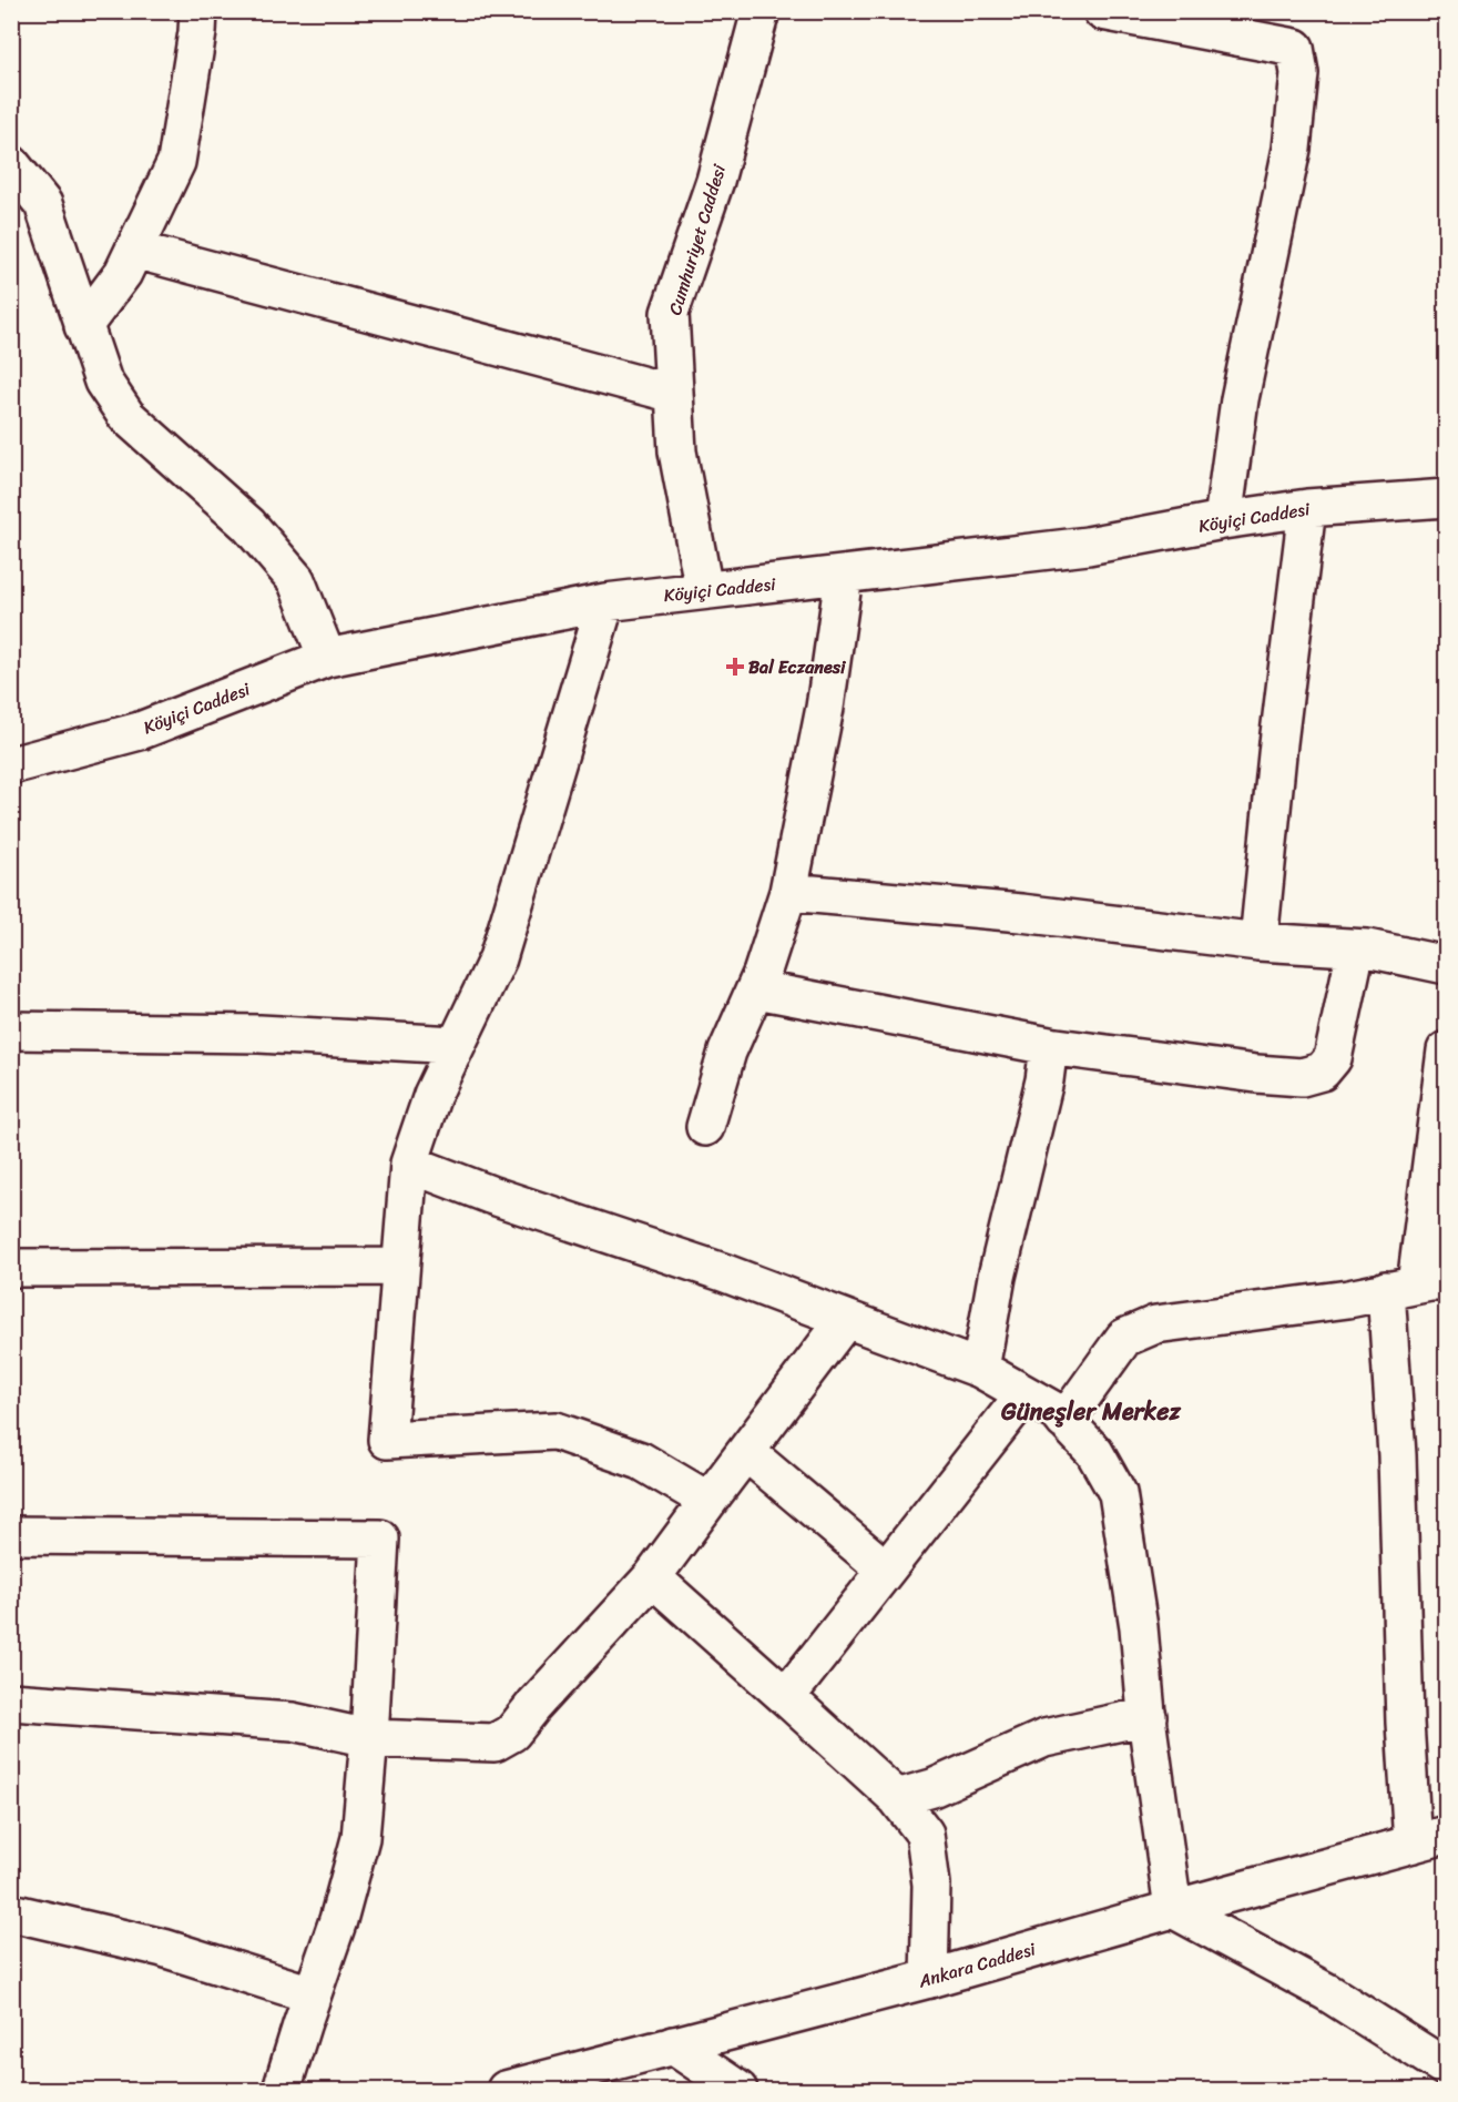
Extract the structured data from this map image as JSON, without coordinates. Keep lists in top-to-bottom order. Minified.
{"streets":{"street":["Cumhuriyet Caddesi","Köyiçi Caddesi","Ankara Caddesi"]},"crossings":[["Cumhuriyet Caddesi","Köyiçi Caddesi"]],"districts":["Güneşler Merkez"],"places":{"health":["Bal Eczanesi"]}}
